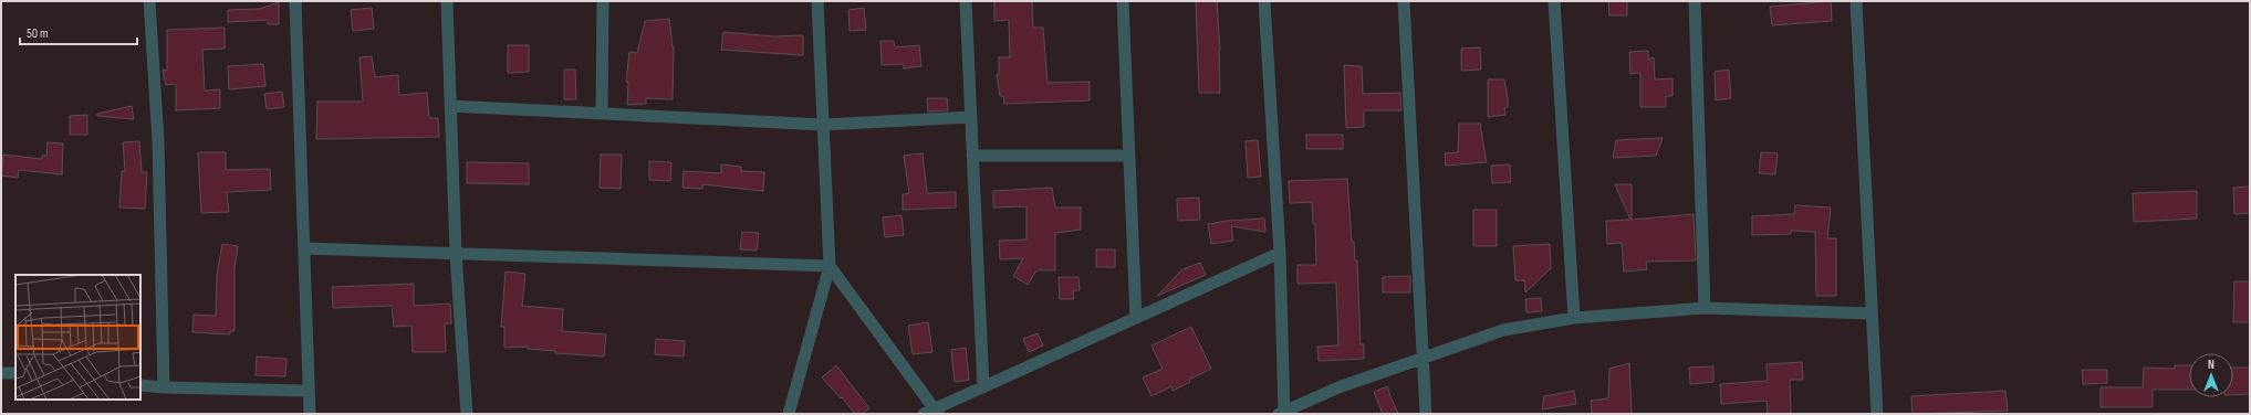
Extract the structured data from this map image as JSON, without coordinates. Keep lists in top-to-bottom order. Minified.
{"scale_bar":"50 m","north":"top"}
